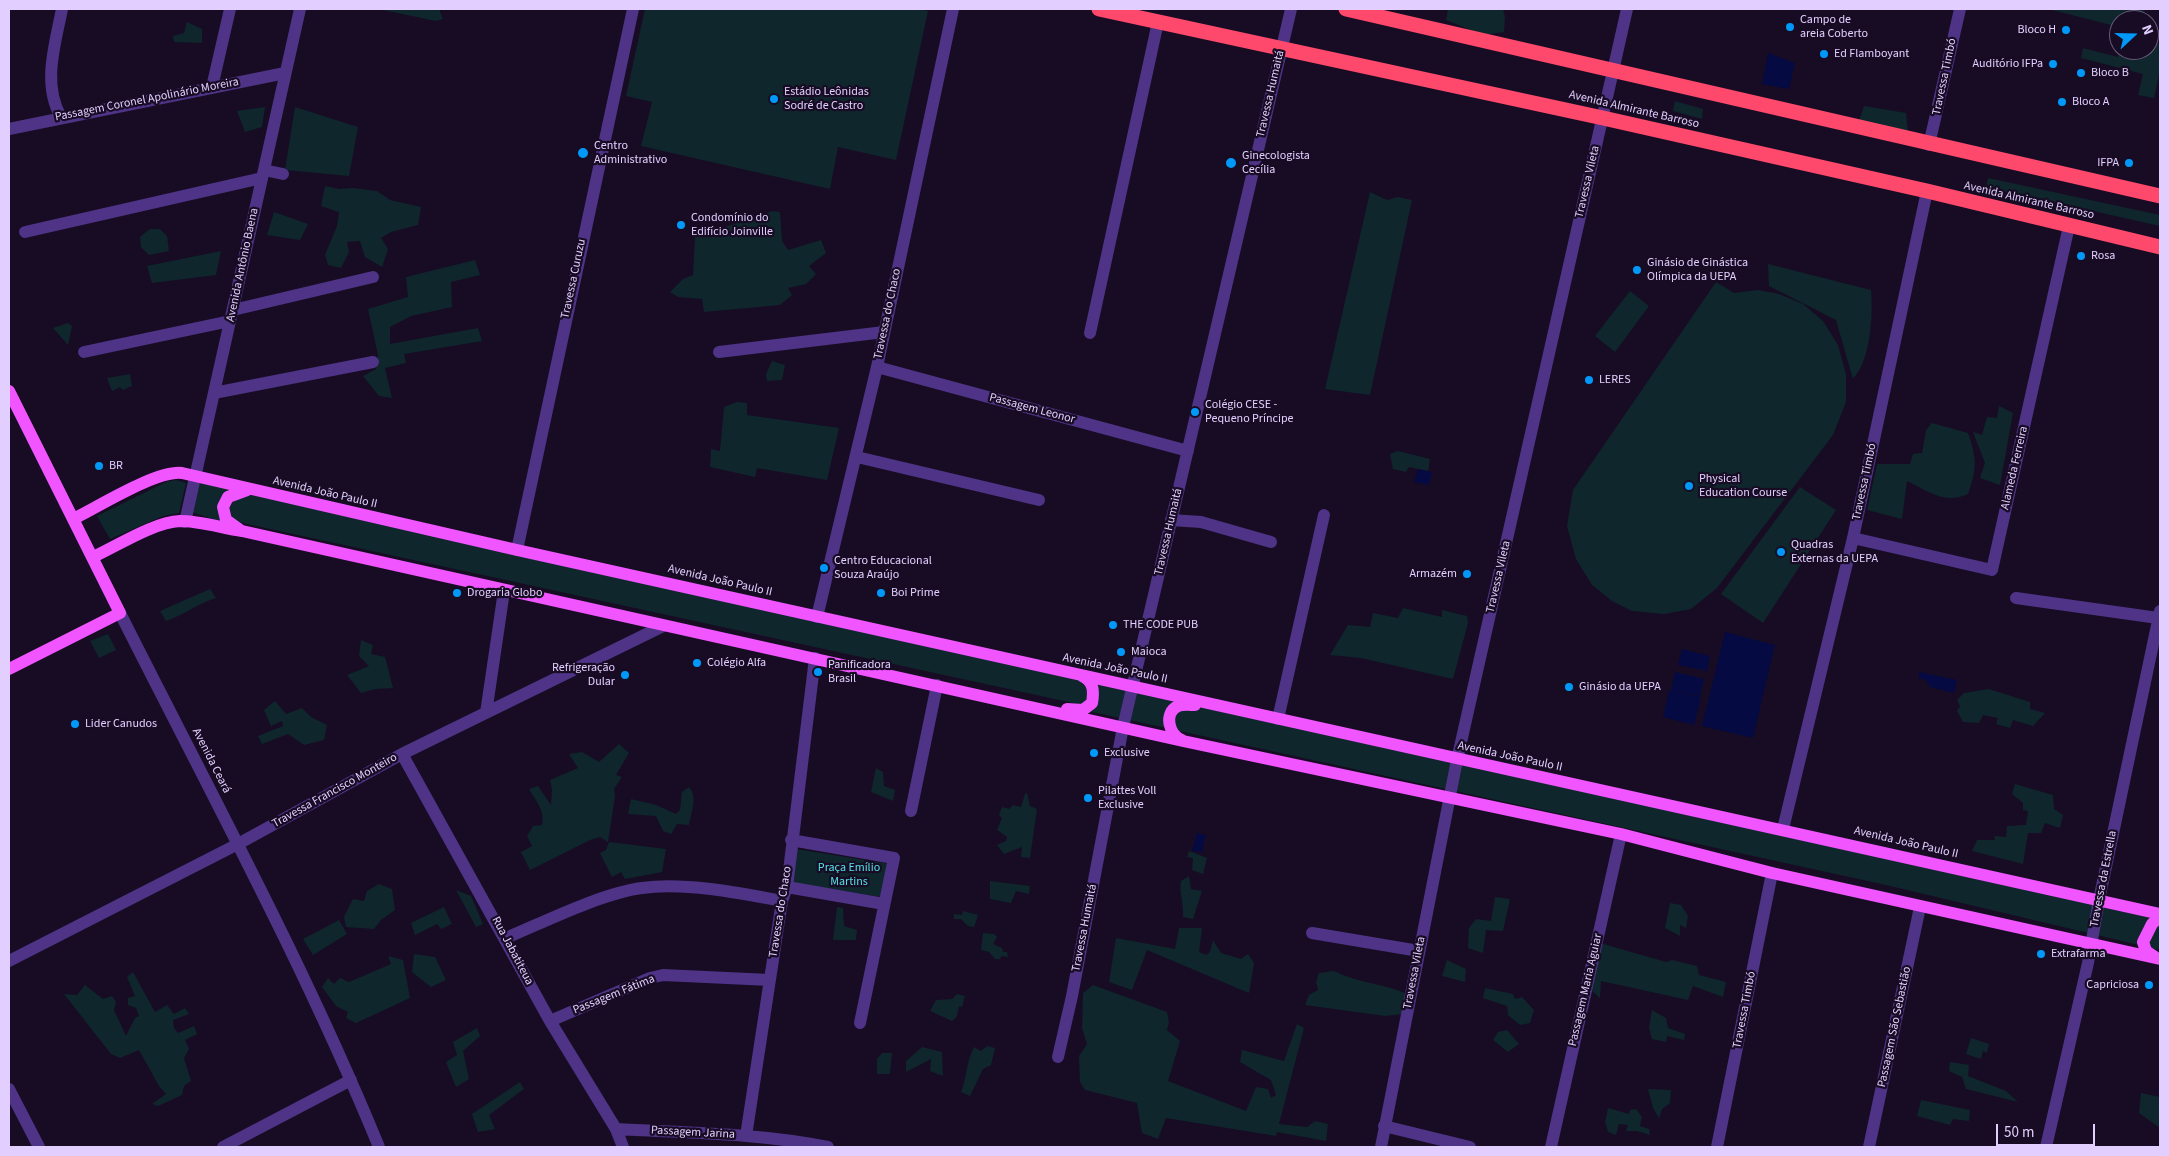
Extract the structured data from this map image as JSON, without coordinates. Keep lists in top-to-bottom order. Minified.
{"streets":{"highway":["Avenida Almirante Barroso"],"main road":["Avenida João Paulo II","Avenida Ceará"],"street":["Travessa Timbó","Travessa Humaitá","Passagem Coronel Apolinário Moreira","Travessa Vileta","Avenida Antônio Baena","Travessa Curuzu","Travessa do Chaco","Passagem Leonor","Alameda Ferreira","Travessa Francisco Monteiro","Travessa da Estrella","Rua Jabatiteua","Passagem Maria Aguiar","Passagem Fátima","Passagem São Sebastião","Passagem Jarina"]},"crossings":[["Travessa Timbó","Avenida Almirante Barroso"],["Travessa Timbó","Alameda Ferreira"],["Travessa Timbó","Avenida João Paulo II"],["Travessa Humaitá","Avenida Almirante Barroso"],["Travessa Humaitá","Passagem Leonor"],["Travessa Humaitá","Avenida João Paulo II"],["Passagem Coronel Apolinário Moreira","Avenida Antônio Baena"],["Avenida Almirante Barroso","Travessa Vileta"],["Avenida Almirante Barroso","Alameda Ferreira"],["Travessa Vileta","Avenida João Paulo II"],["Avenida Antônio Baena","Avenida João Paulo II"],["Travessa Curuzu","Avenida João Paulo II"],["Travessa do Chaco","Passagem Leonor"],["Travessa do Chaco","Avenida João Paulo II"],["Travessa do Chaco","Passagem Fátima"],["Travessa do Chaco","Passagem Jarina"],["Avenida João Paulo II","Avenida Ceará"],["Avenida João Paulo II","Travessa da Estrella"],["Avenida Ceará","Travessa Francisco Monteiro"],["Travessa Francisco Monteiro","Rua Jabatiteua"],["Rua Jabatiteua","Passagem Fátima"],["Rua Jabatiteua","Passagem Jarina"]],"parks":["Praça Emílio Martins"],"places":["Campo de areia Coberto","Bloco H","Ed Flamboyant","Auditório IFPa","Bloco B","Estádio Leônidas Sodré de Castro","Bloco A","Centro Administrativo","Ginecologista Cecília","IFPA","Condomínio do Edifício Joinville","Rosa","Ginásio de Ginástica Olímpica da UEPA","LERES","Colégio CESE - Pequeno Príncipe","BR","Physical Education Course","Quadras Externas da UEPA","Centro Educacional Souza Araújo","Armazém","Drogaria Globo","Boi Prime","THE CODE PUB","Maioca","Colégio Alfa","Panificadora Brasil","Refrigeração Dular","Ginásio da UEPA","Lider Canudos","Exclusive","Pilattes Voll Exclusive","Extrafarma","Capriciosa"],"scale_bar":"50 m","north":"right"}
